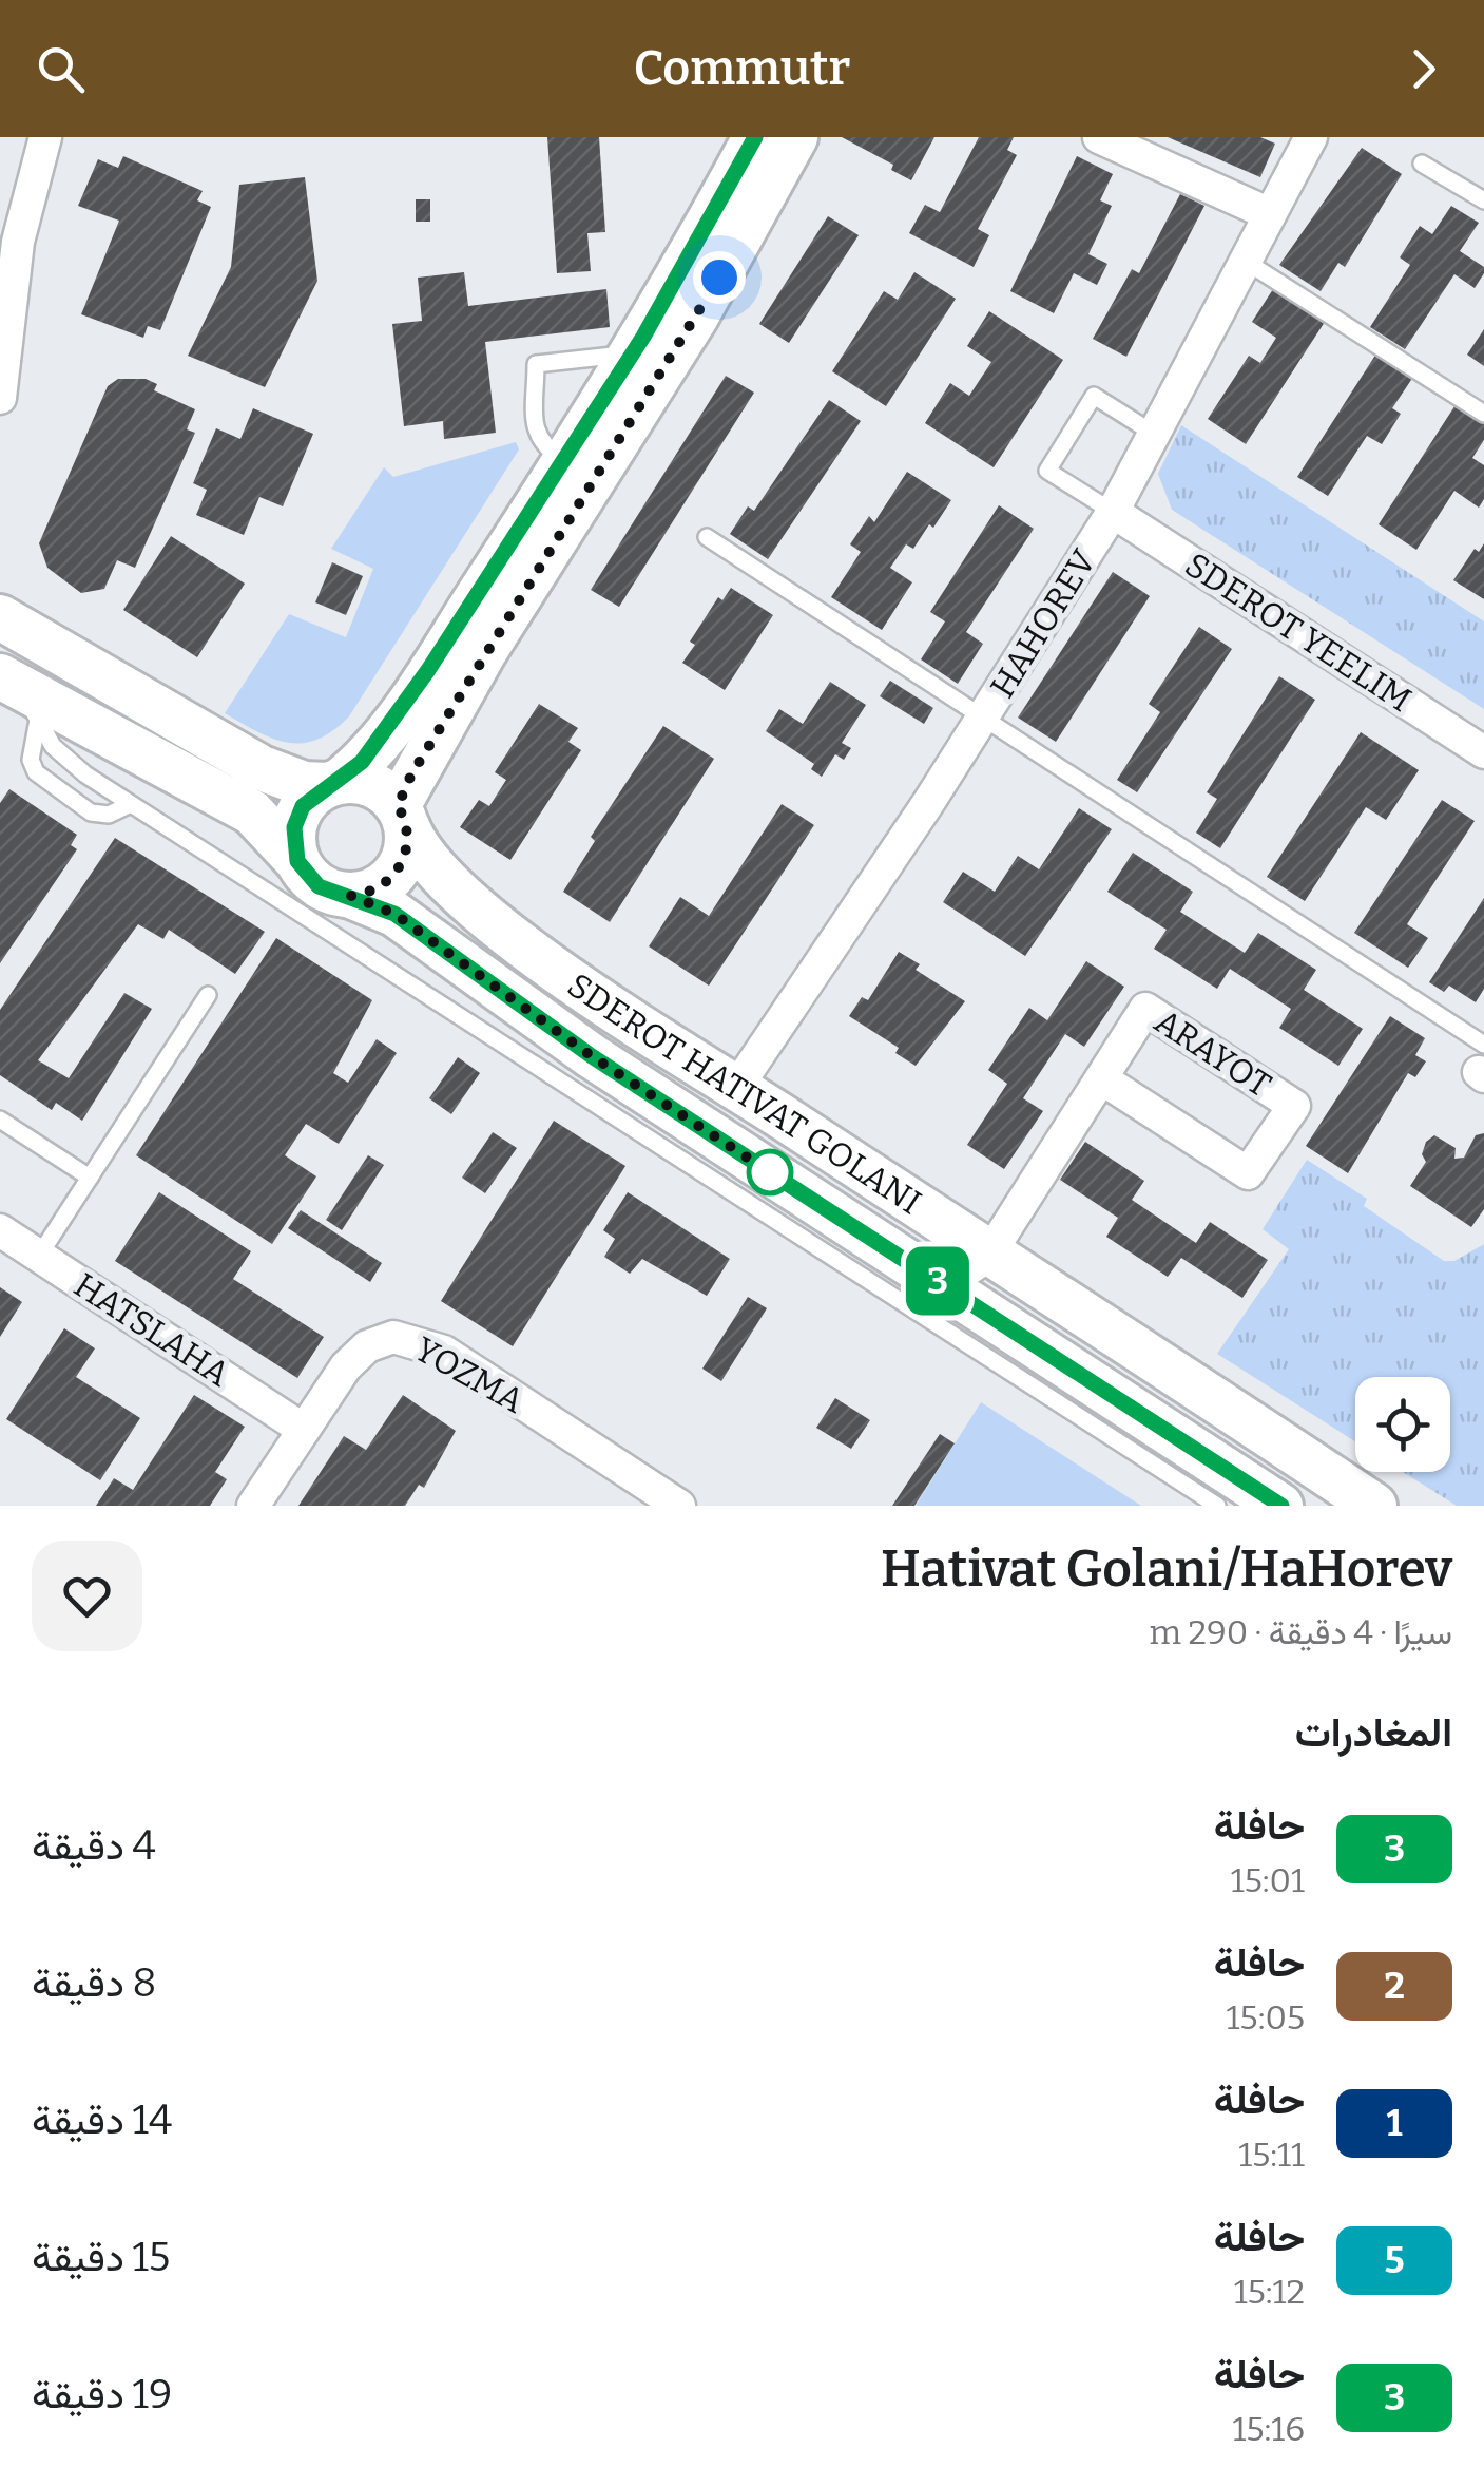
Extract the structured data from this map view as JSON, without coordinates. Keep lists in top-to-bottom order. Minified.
{"streets":{"street":["HAHOREV","SDEROT YEELIM","ARAYOT","SDEROT HATIVAT GOLANI","HATSLAHA","YOZMA"]},"crossings":[["HAHOREV","SDEROT YEELIM"],["HAHOREV","SDEROT HATIVAT GOLANI"],["ARAYOT","SDEROT HATIVAT GOLANI"],["HATSLAHA","YOZMA"]],"lines":["bus line 3"],"page":{"header":"Commutr","on_map":"3","heading":[["Hativat Golani/HaHorev","سيرًا · 4 دقيقة · 290 m"],"المغادرات"],"list":[{"mark":"3","name":"حافلة","note":"15:01","value":"4 دقيقة"},{"mark":"2","name":"حافلة","note":"15:05","value":"8 دقيقة"},{"mark":"1","name":"حافلة","note":"15:11","value":"14 دقيقة"},{"mark":"5","name":"حافلة","note":"15:12","value":"15 دقيقة"},{"mark":"3","name":"حافلة","note":"15:16","value":"19 دقيقة"}]}}
